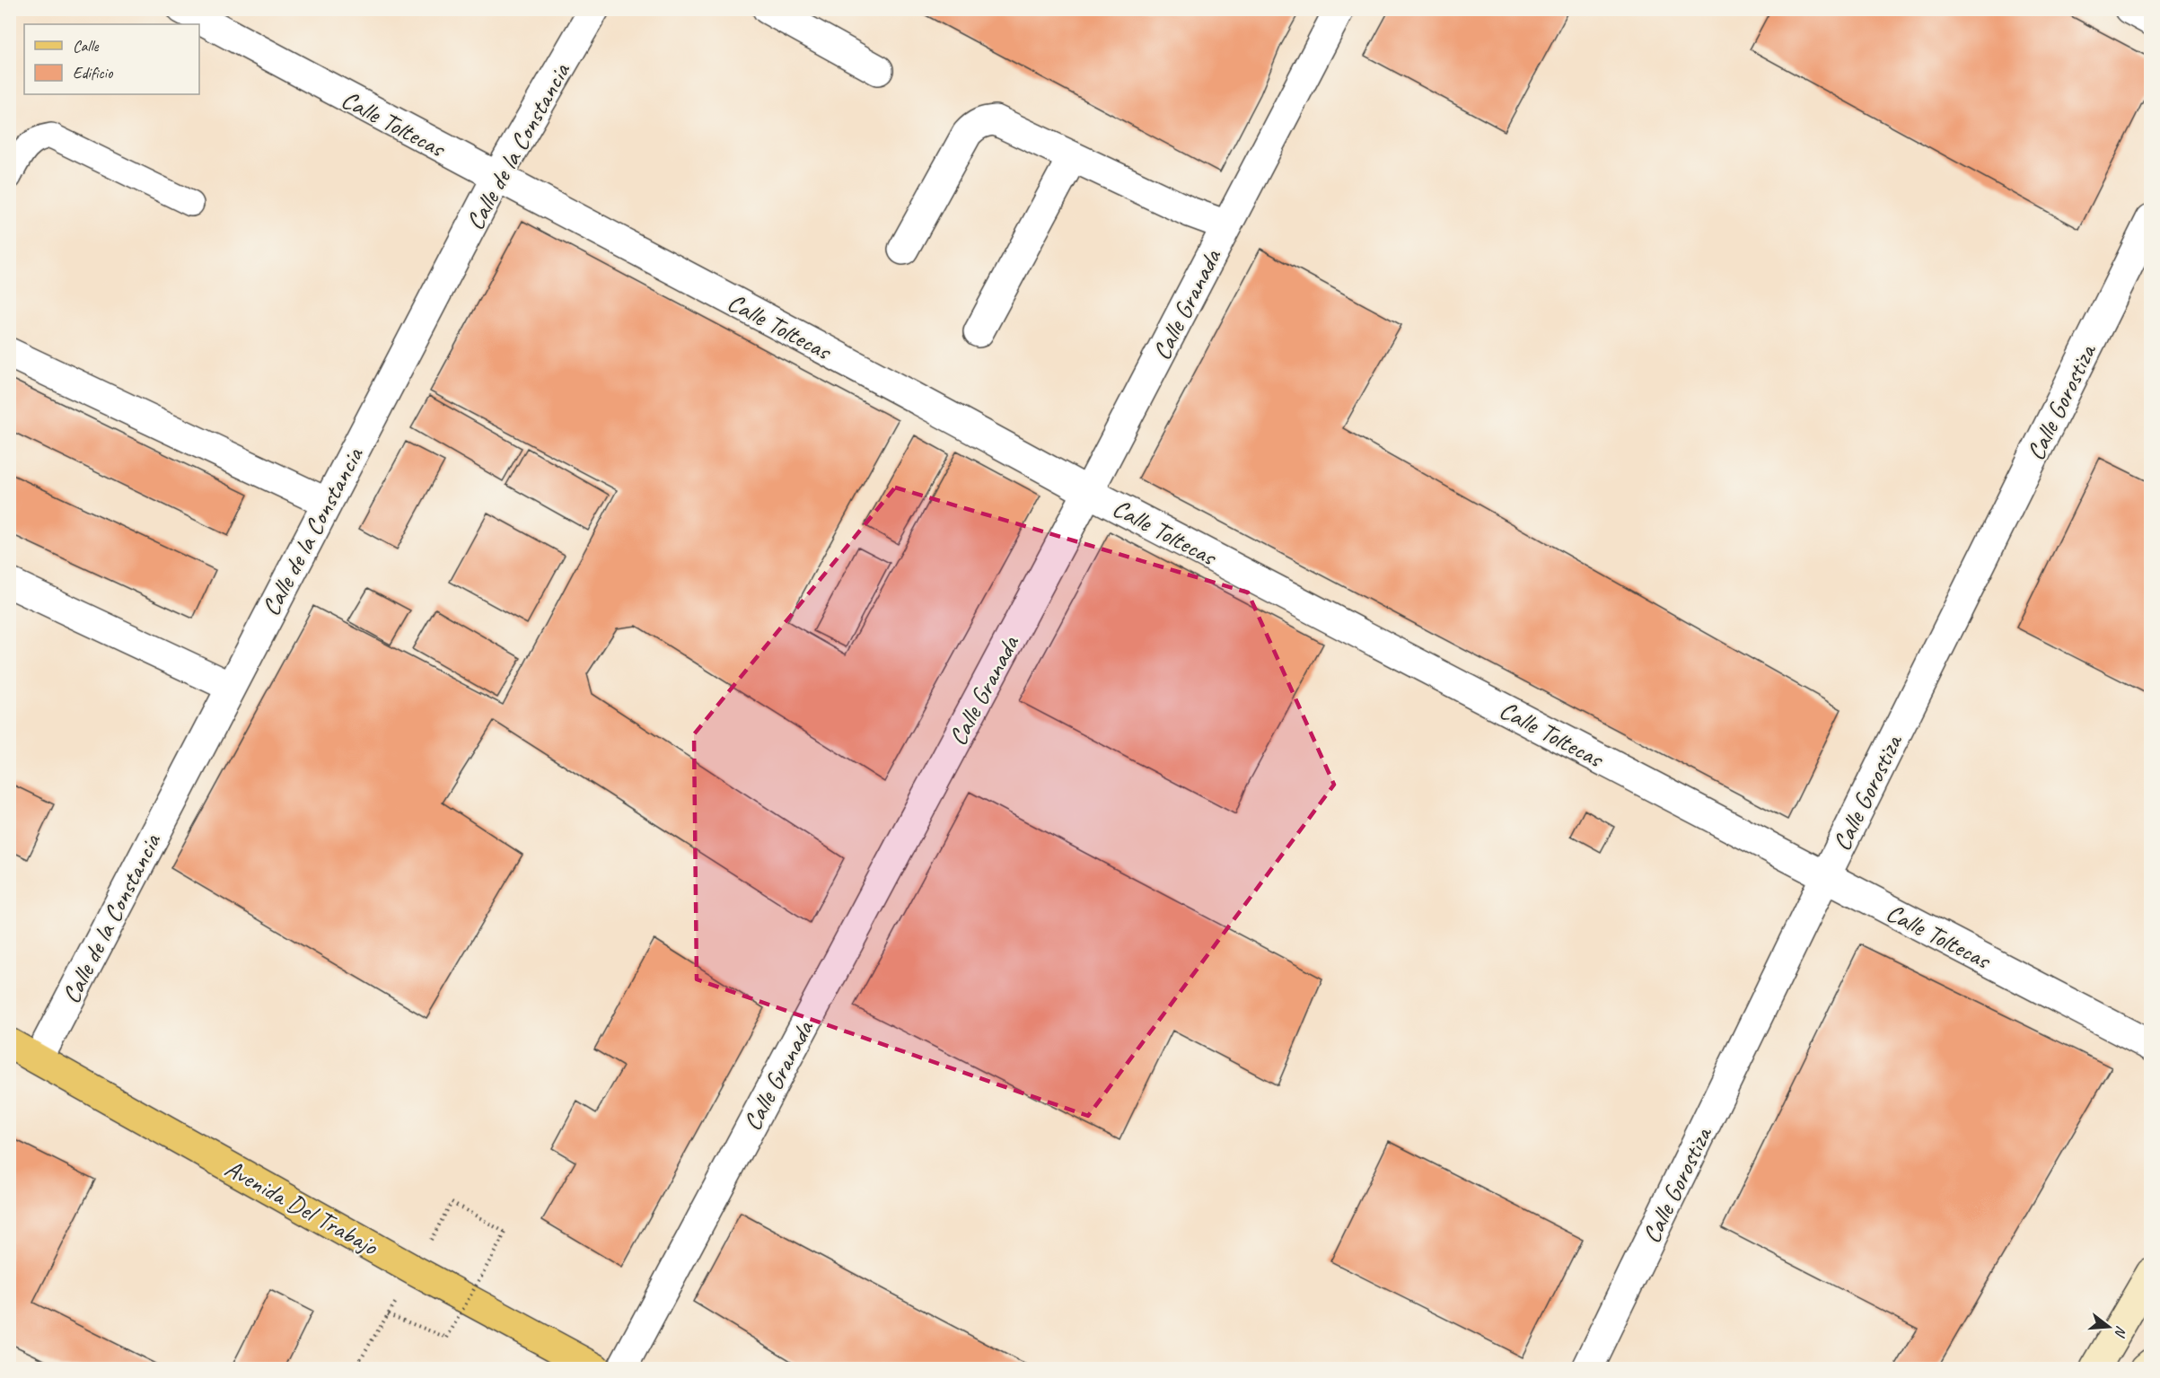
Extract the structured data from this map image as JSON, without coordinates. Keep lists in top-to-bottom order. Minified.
{"streets":{"main road":["Avenida Del Trabajo"],"street":["Calle Toltecas","Calle de la Constancia","Calle Granada","Calle Gorostiza"]},"crossings":[["Calle Toltecas","Calle de la Constancia"],["Calle Toltecas","Calle Granada"],["Calle Toltecas","Calle Gorostiza"],["Calle de la Constancia","Avenida Del Trabajo"]],"legend":["Calle","Edificio"],"north":"right"}
